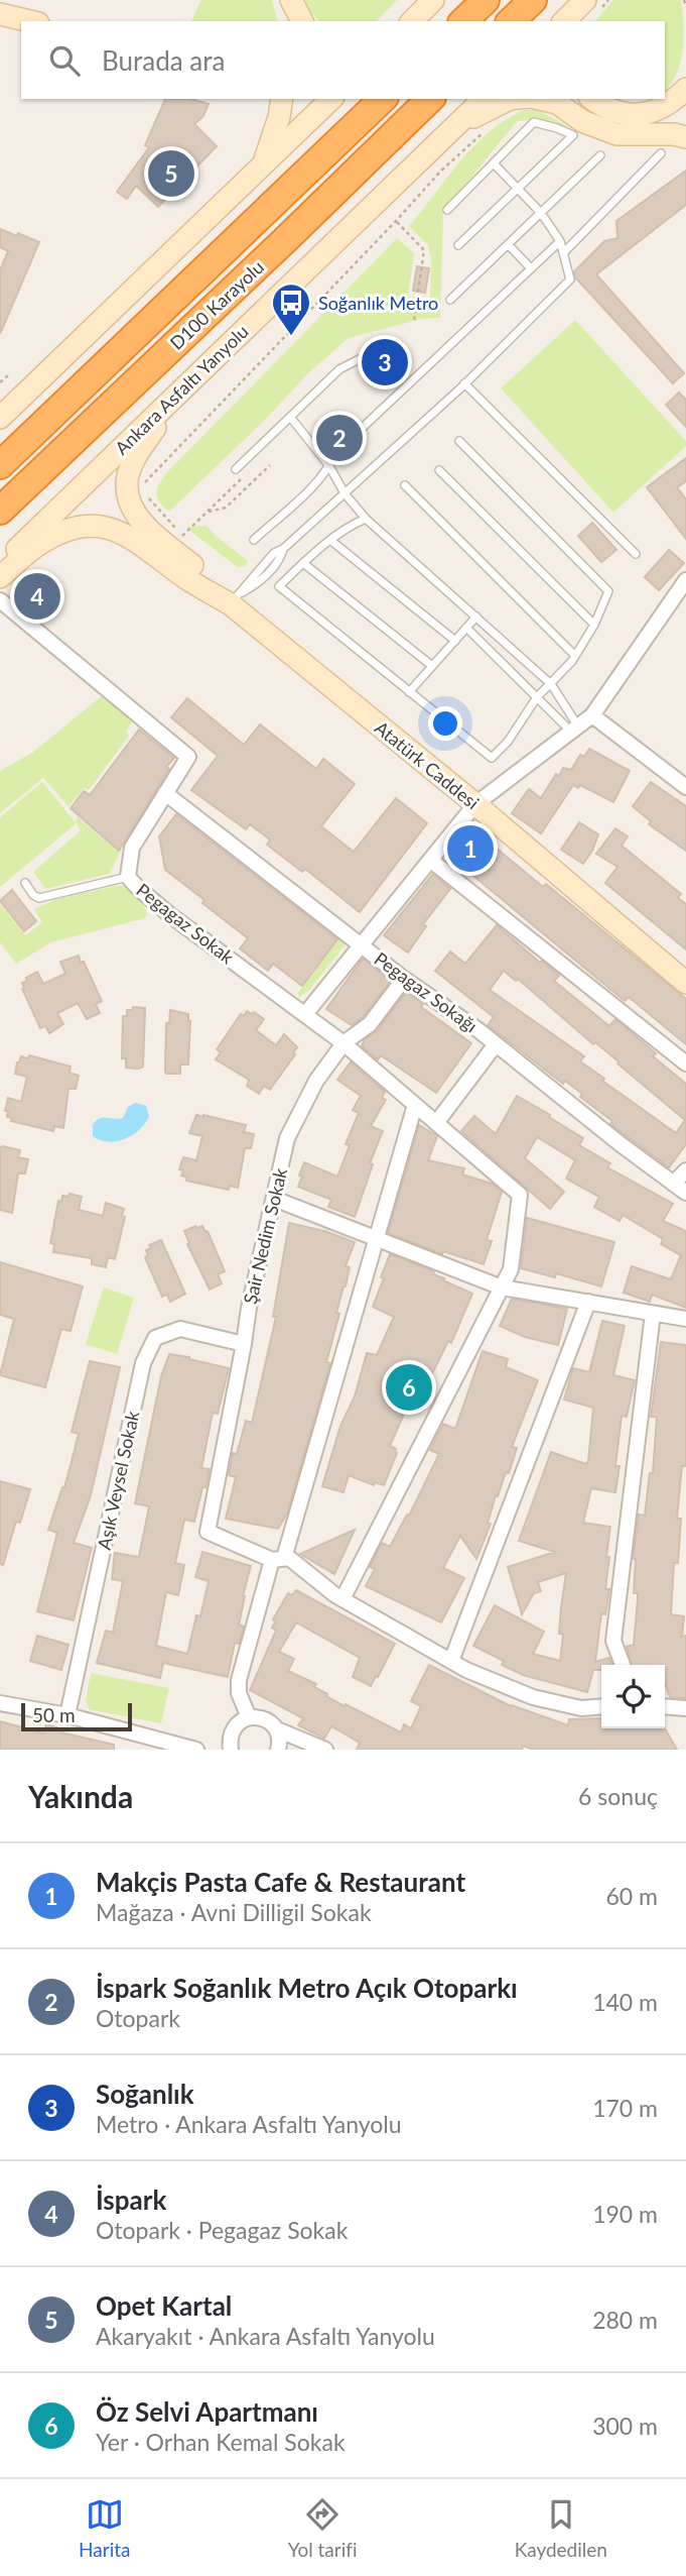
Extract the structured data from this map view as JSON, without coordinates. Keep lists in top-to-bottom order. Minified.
{"streets":{"highway":["D100 Karayolu"],"main road":["Ankara Asfaltı Yanyolu","Atatürk Caddesi"],"street":["Pegagaz Sokak","Pegagaz Sokağı","Şair Nedim Sokak","Aşık Veysel Sokak"]},"crossings":[["Pegagaz Sokak","Pegagaz Sokağı"],["Pegagaz Sokak","Şair Nedim Sokak"],["Pegagaz Sokağı","Şair Nedim Sokak"],["Şair Nedim Sokak","Aşık Veysel Sokak"]],"places":{"bus stop":["Soğanlık Metro"]},"scale_bar":"50 m","page":{"search":"Burada ara","pins":["5","3","2","4","1","6"],"scale":"50 m","heading":["Yakında","6 sonuç"],"list":[{"mark":"1","name":"Makçis Pasta Cafe & Restaurant","note":"Mağaza · Avni Dilligil Sokak","value":"60 m"},{"mark":"2","name":"İspark Soğanlık Metro Açık Otoparkı","note":"Otopark","value":"140 m"},{"mark":"3","name":"Soğanlık","note":"Metro · Ankara Asfaltı Yanyolu","value":"170 m"},{"mark":"4","name":"İspark","note":"Otopark · Pegagaz Sokak","value":"190 m"},{"mark":"5","name":"Opet Kartal","note":"Akaryakıt · Ankara Asfaltı Yanyolu","value":"280 m"},{"mark":"6","name":"Öz Selvi Apartmanı","note":"Yer · Orhan Kemal Sokak","value":"300 m"}],"nav":["Harita","Yol tarifi","Kaydedilen"]}}
